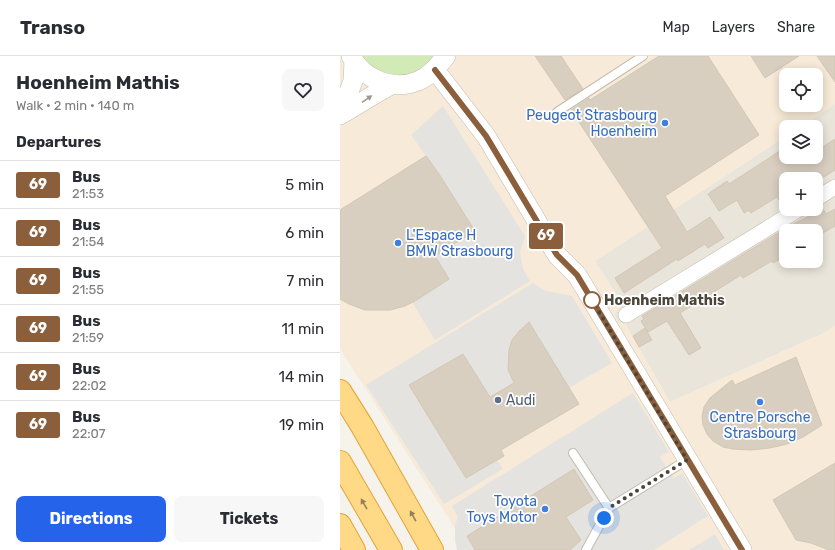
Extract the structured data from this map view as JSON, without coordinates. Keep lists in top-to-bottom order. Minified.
{"places":["Peugeot Strasbourg Hoenheim","L'Espace H BMW Strasbourg","Hoenheim Mathis","Audi","Centre Porsche Strasbourg","Toyota Toys Motor"],"lines":["bus line 69"],"page":{"header":"Transo","nav":["Map","Layers","Share"],"heading":[["Hoenheim Mathis","Walk · 2 min · 140 m"],"Departures"],"on_map":"69","map_buttons":["+","−"],"list":[{"mark":"69","name":"Bus","note":"21:53","value":"5 min"},{"mark":"69","name":"Bus","note":"21:54","value":"6 min"},{"mark":"69","name":"Bus","note":"21:55","value":"7 min"},{"mark":"69","name":"Bus","note":"21:59","value":"11 min"},{"mark":"69","name":"Bus","note":"22:02","value":"14 min"},{"mark":"69","name":"Bus","note":"22:07","value":"19 min"}],"buttons":["Directions","Tickets"]}}
